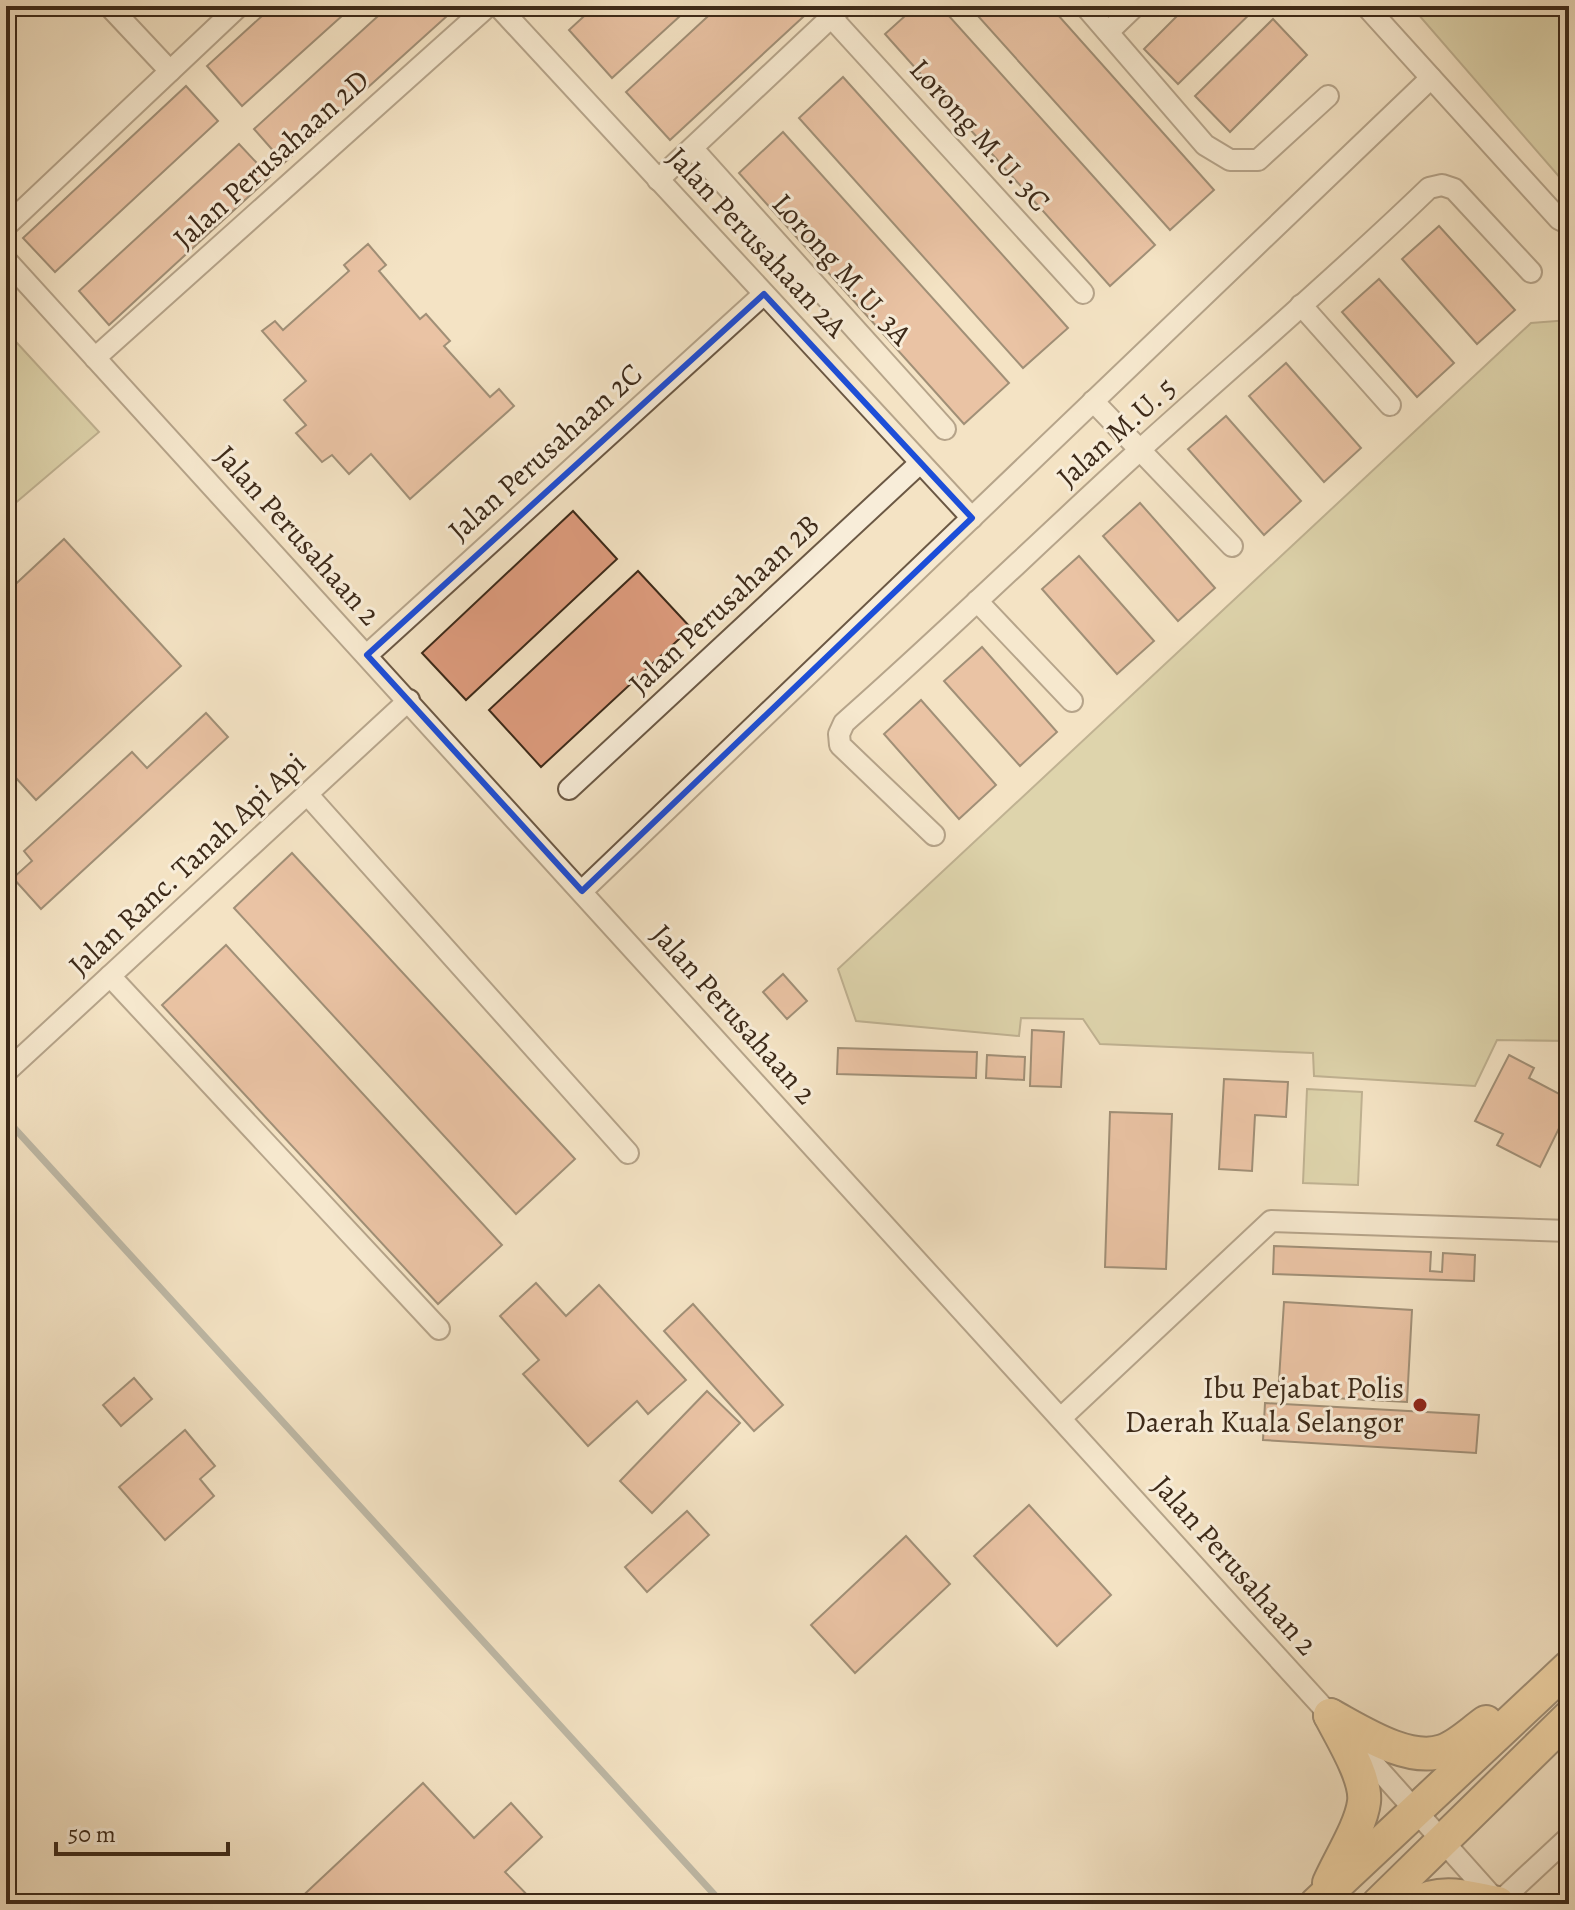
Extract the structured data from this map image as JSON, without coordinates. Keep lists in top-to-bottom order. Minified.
{"streets":{"street":["Lorong M.U. 3C","Jalan Perusahaan 2D","Jalan Perusahaan 2A","Lorong M.U. 3A","Jalan M.U. 5","Jalan Perusahaan 2C","Jalan Perusahaan 2","Jalan Perusahaan 2B","Jalan Ranc. Tanah Api Api"]},"crossings":[["Jalan Perusahaan 2D","Jalan Perusahaan 2"],["Jalan Perusahaan 2A","Jalan Perusahaan 2C"],["Jalan Perusahaan 2A","Jalan Perusahaan 2B"],["Jalan Perusahaan 2C","Jalan Perusahaan 2"],["Jalan Perusahaan 2","Jalan Ranc. Tanah Api Api"]],"places":["Ibu Pejabat Polis Daerah Kuala Selangor"],"scale_bar":"50 m"}
